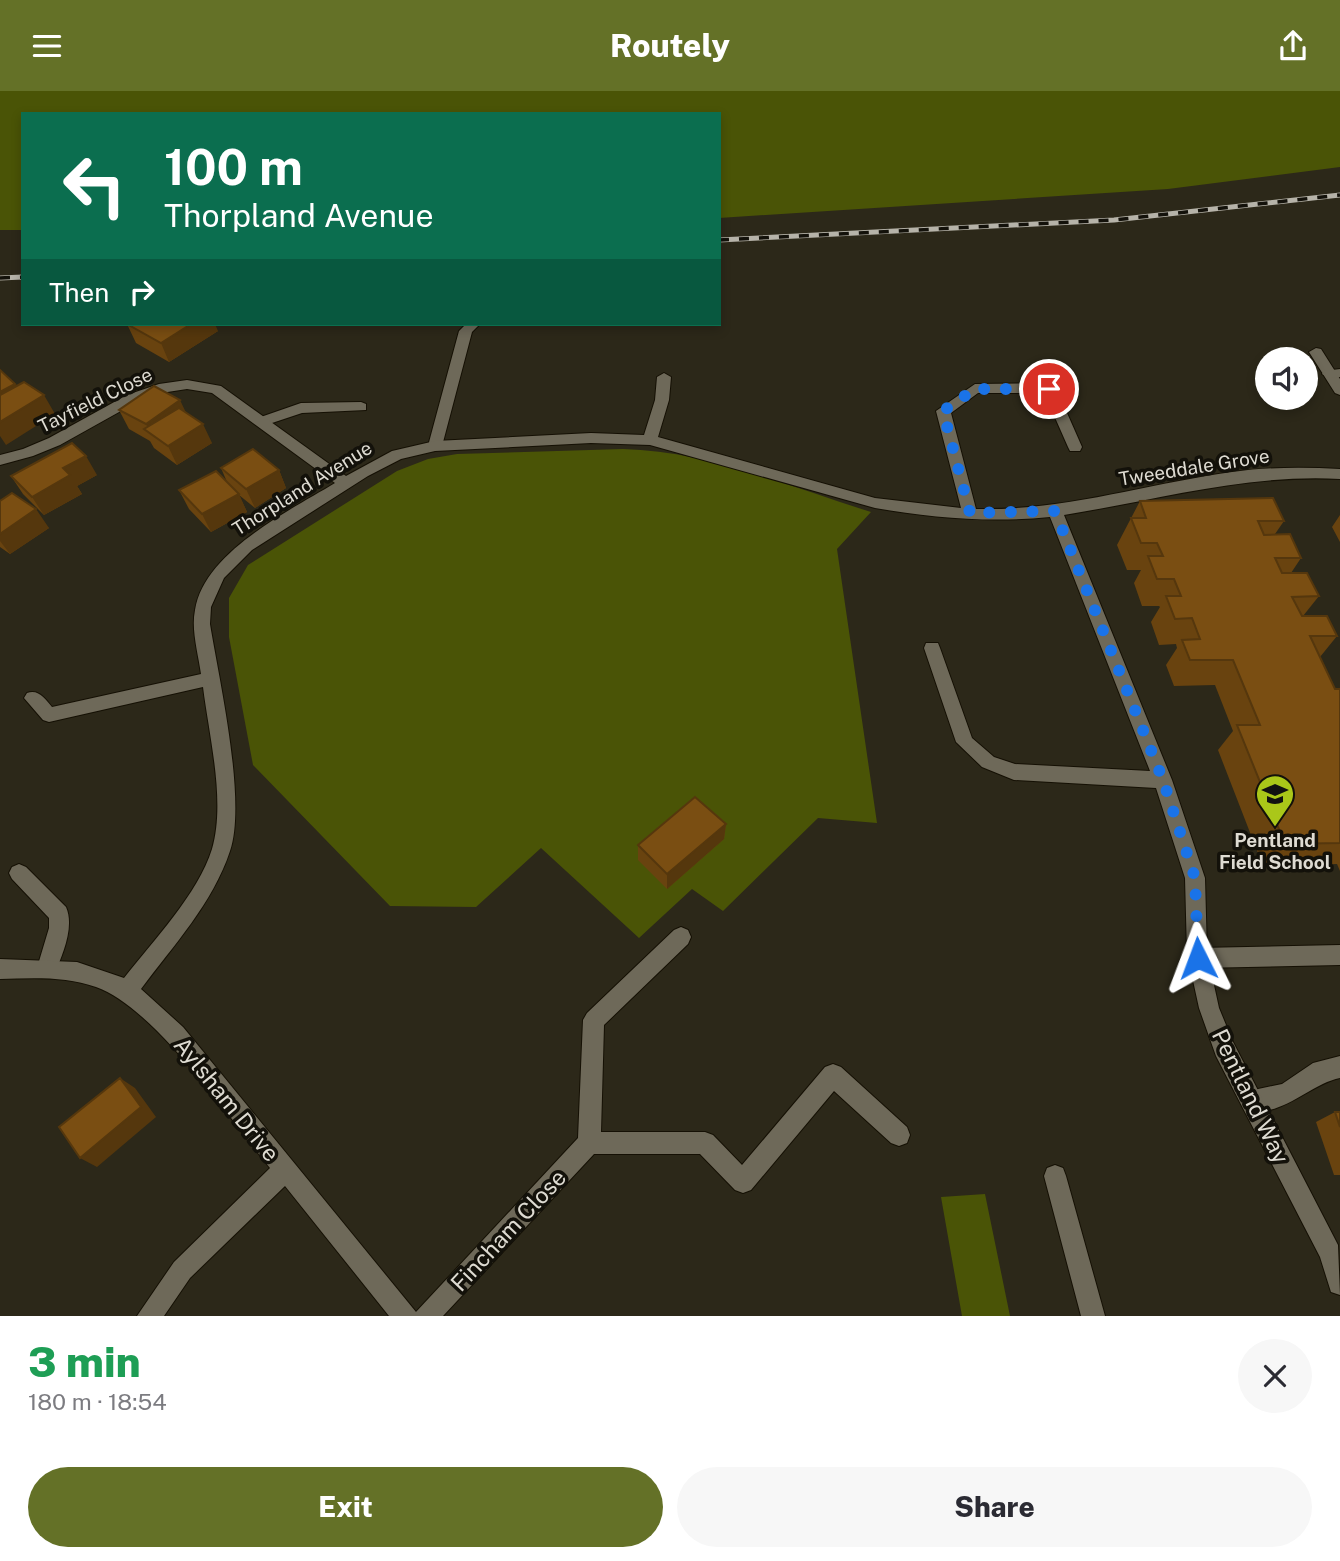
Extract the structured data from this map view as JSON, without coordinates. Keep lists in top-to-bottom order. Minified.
{"streets":{"street":["Tayfield Close","Tweeddale Grove","Thorpland Avenue","Pentland Way","Aylsham Drive","Fincham Close"]},"crossings":[["Tayfield Close","Thorpland Avenue"],["Tweeddale Grove","Thorpland Avenue"],["Tweeddale Grove","Pentland Way"],["Thorpland Avenue","Pentland Way"],["Thorpland Avenue","Aylsham Drive"]],"places":{"school or university":["Pentland Field School"]},"page":{"header":"Routely","turn":["100 m","Thorpland Avenue"],"then":"Then","heading":["3 min","180 m · 18:54"],"buttons":["Exit","Share"]}}
